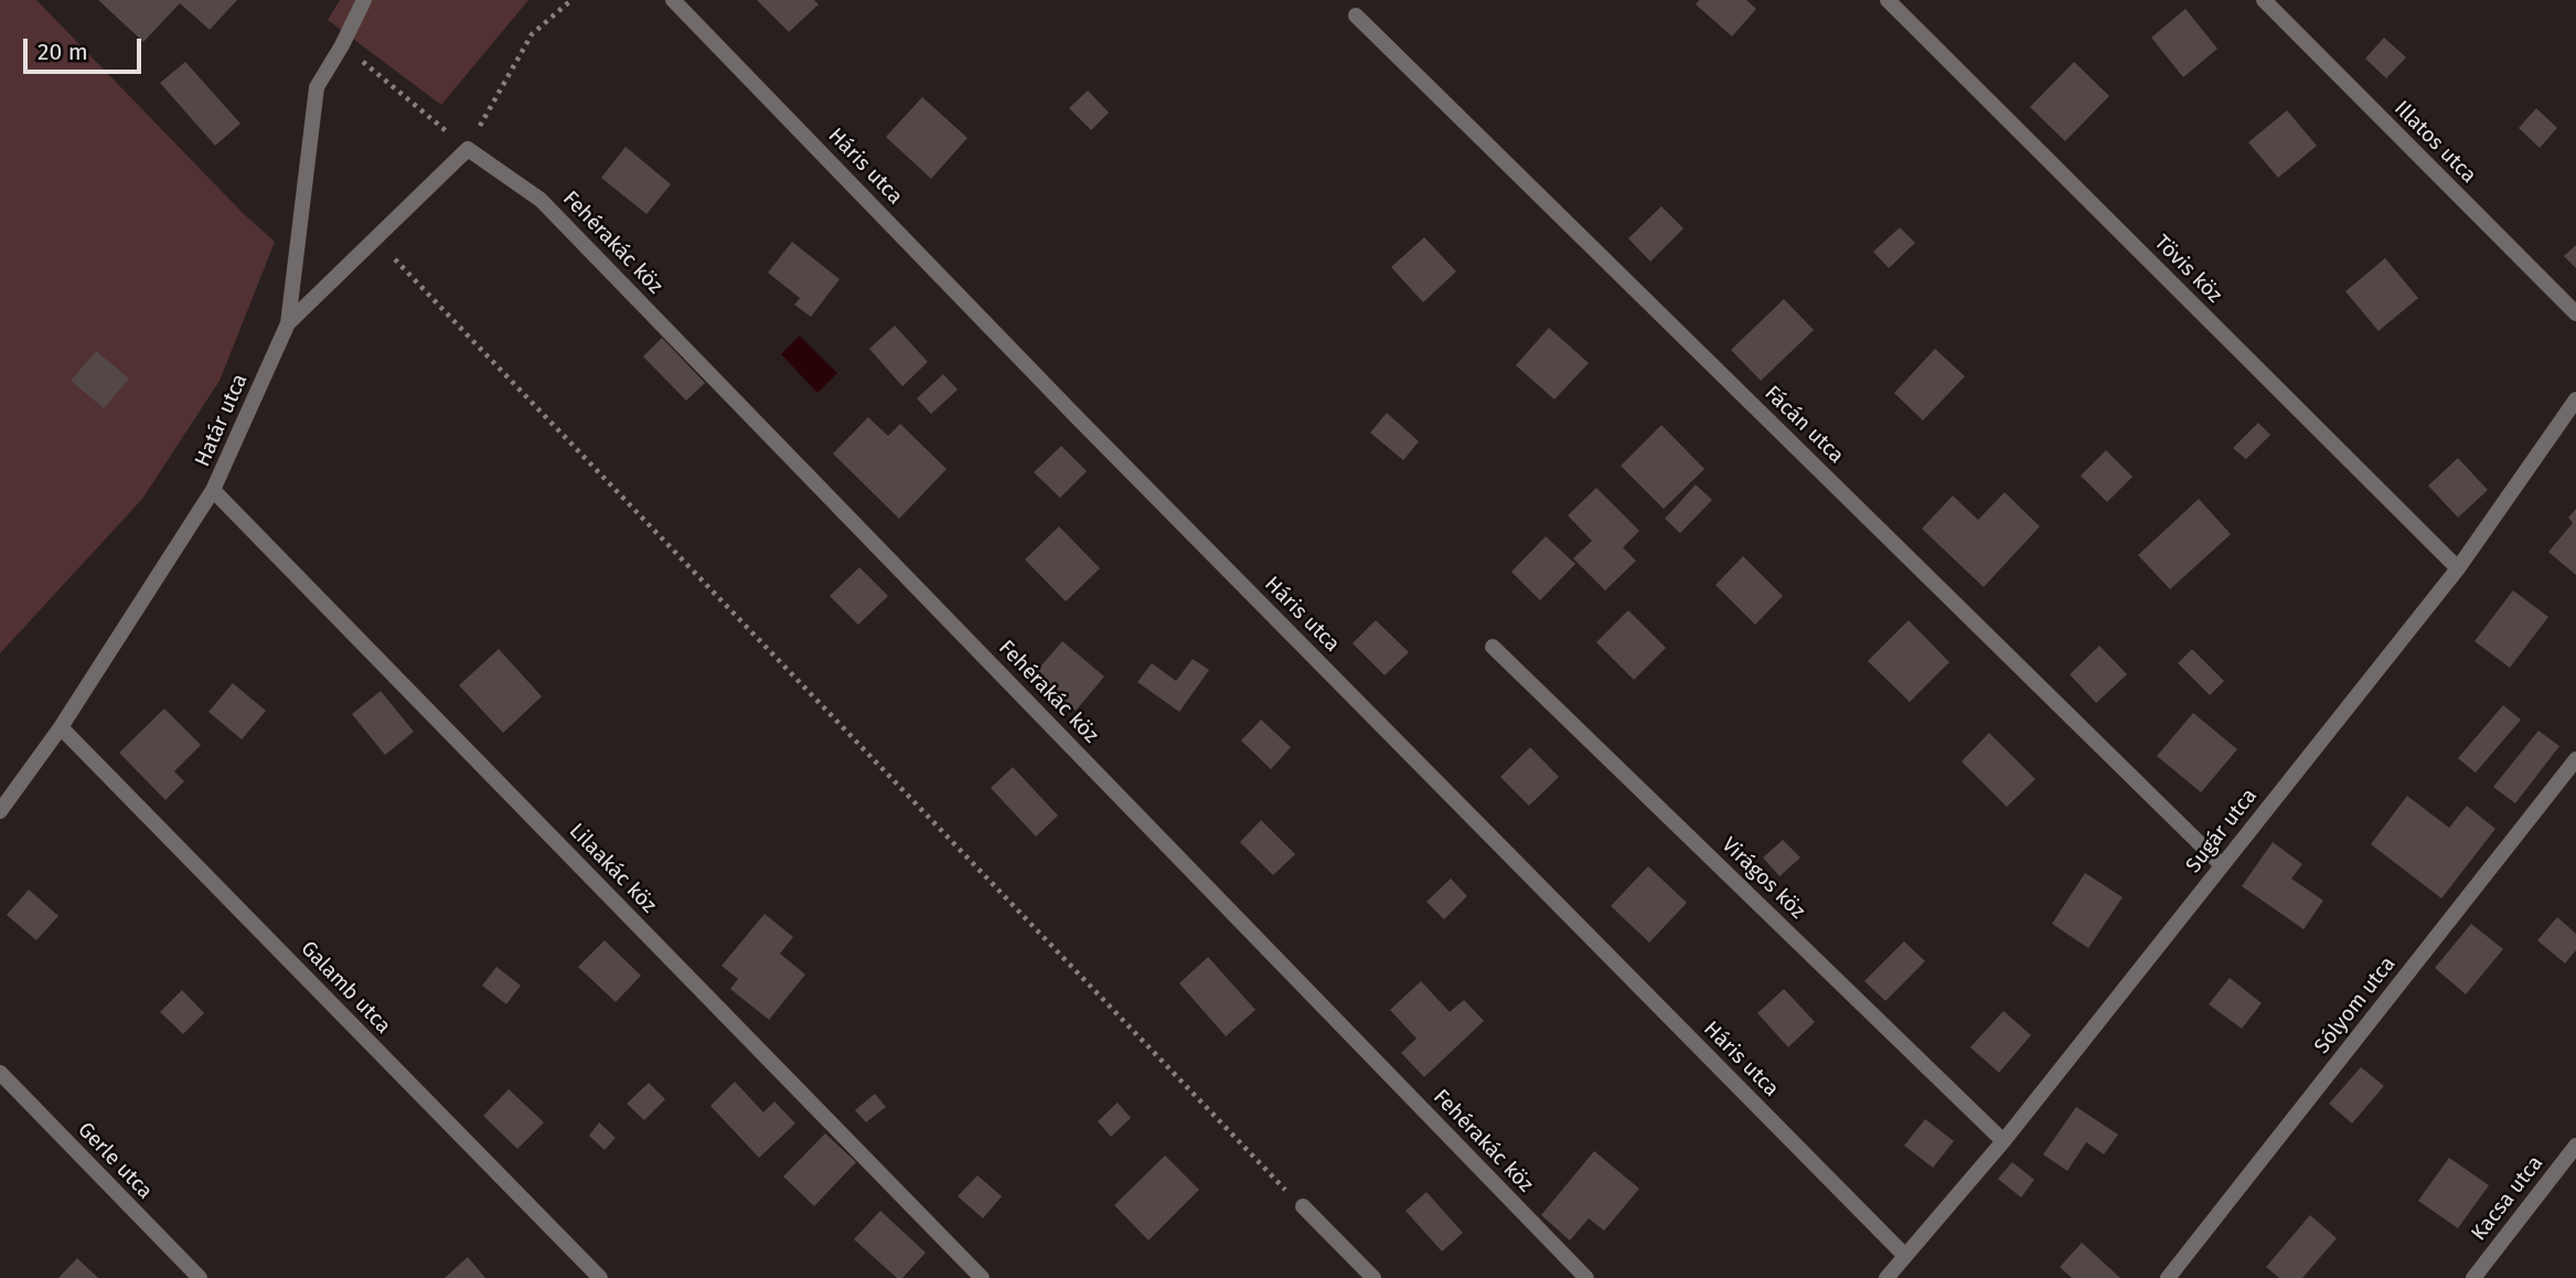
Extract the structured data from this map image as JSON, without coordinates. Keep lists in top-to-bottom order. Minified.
{"streets":{"street":["Illatos utca","Háris utca","Fehérakác köz","Tövis köz","Határ utca","Fácán utca","Sugár utca","Lilaakác köz","Virágos köz","Galamb utca","Sólyom utca","Gerle utca","Kacsa utca"]},"crossings":[["Háris utca","Sugár utca"],["Tövis köz","Sugár utca"],["Határ utca","Lilaakác köz"],["Határ utca","Galamb utca"],["Fácán utca","Sugár utca"],["Sugár utca","Virágos köz"]],"scale_bar":"20 m"}
